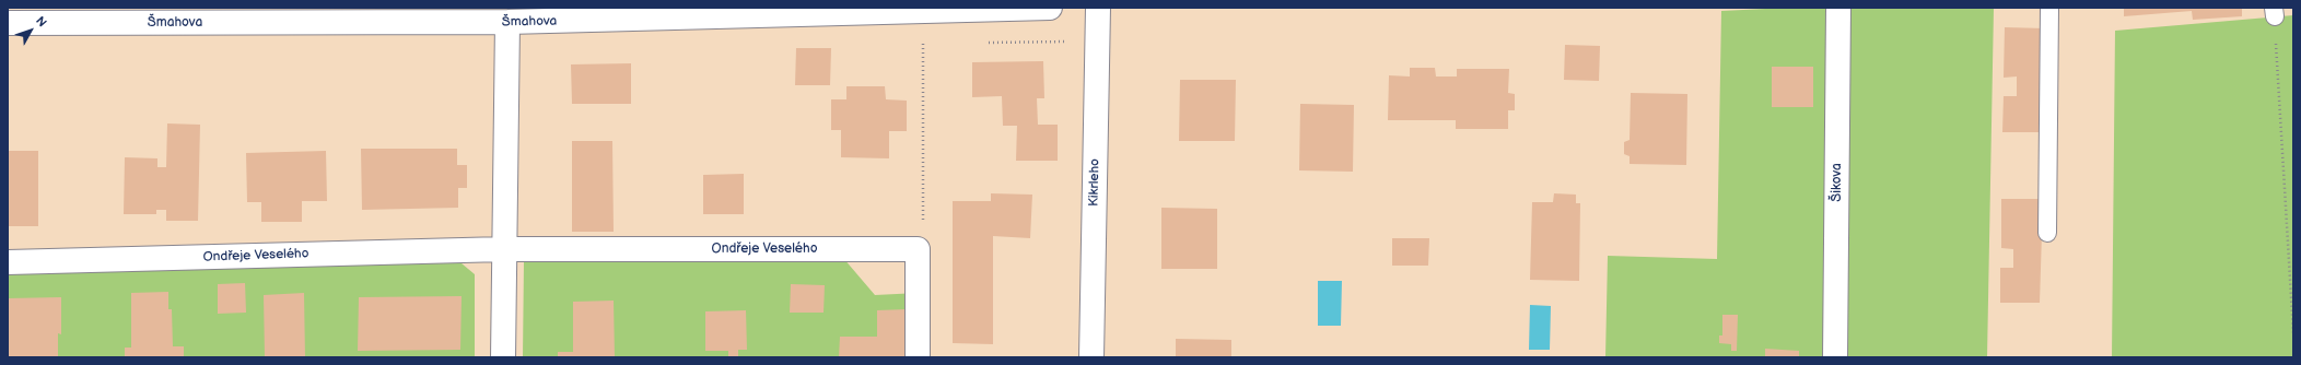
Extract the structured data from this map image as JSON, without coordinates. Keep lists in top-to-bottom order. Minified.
{"streets":{"street":["Šmahova","Kikrleho","Šikova","Ondřeje Veselého"]},"north":"top right"}
